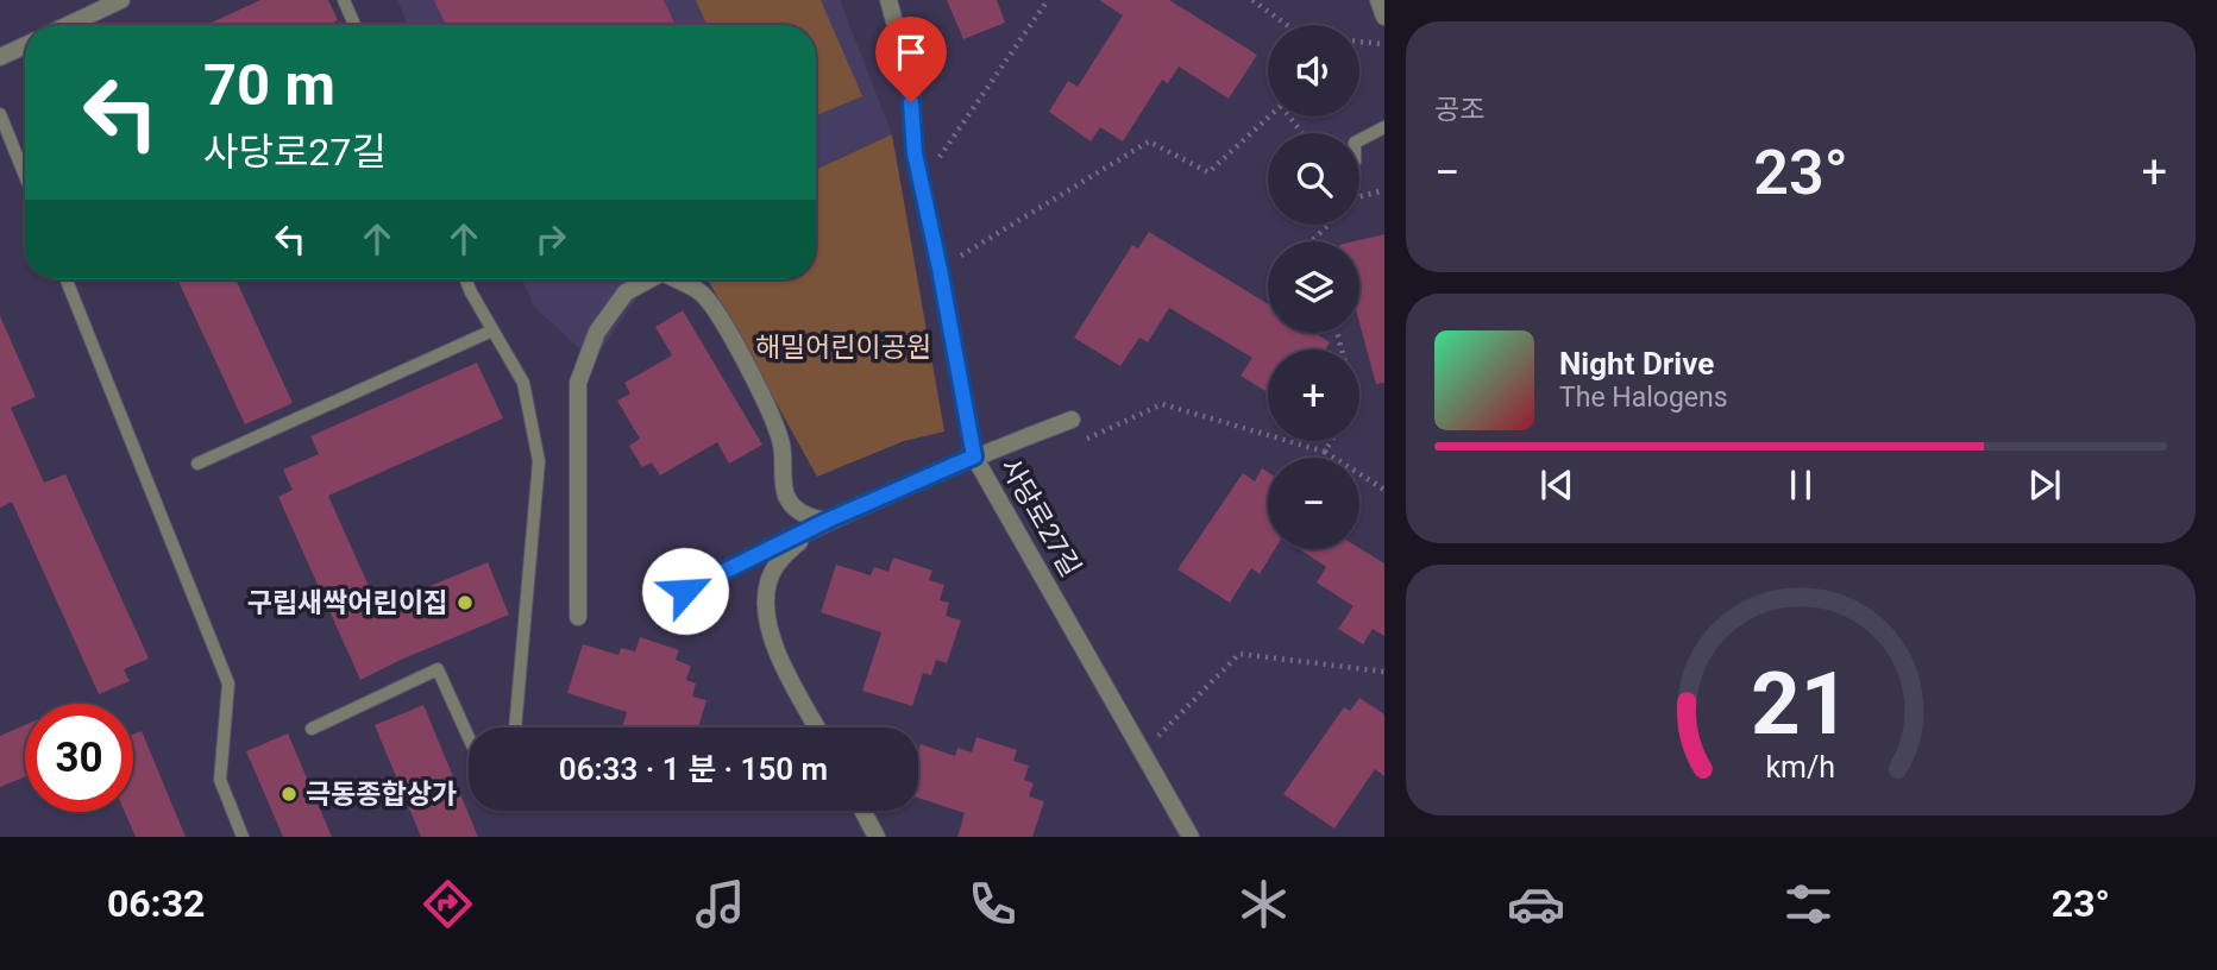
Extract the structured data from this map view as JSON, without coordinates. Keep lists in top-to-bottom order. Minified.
{"streets":{"street":["사당로27길"]},"parks":["해밀어린이공원"],"places":["구립새싹어린이집","극동종합상가"],"page":{"tile":"공조","map_buttons":["+","−"],"turn":["70 m","사당로27길"],"heat":["−","23°","+"],"song":["Night Drive","The Halogens"],"limit":"30","trip":"06:33 · 1 분 · 150 m","tabs":["06:32","23°"],"gauge":["21","km/h"]}}
